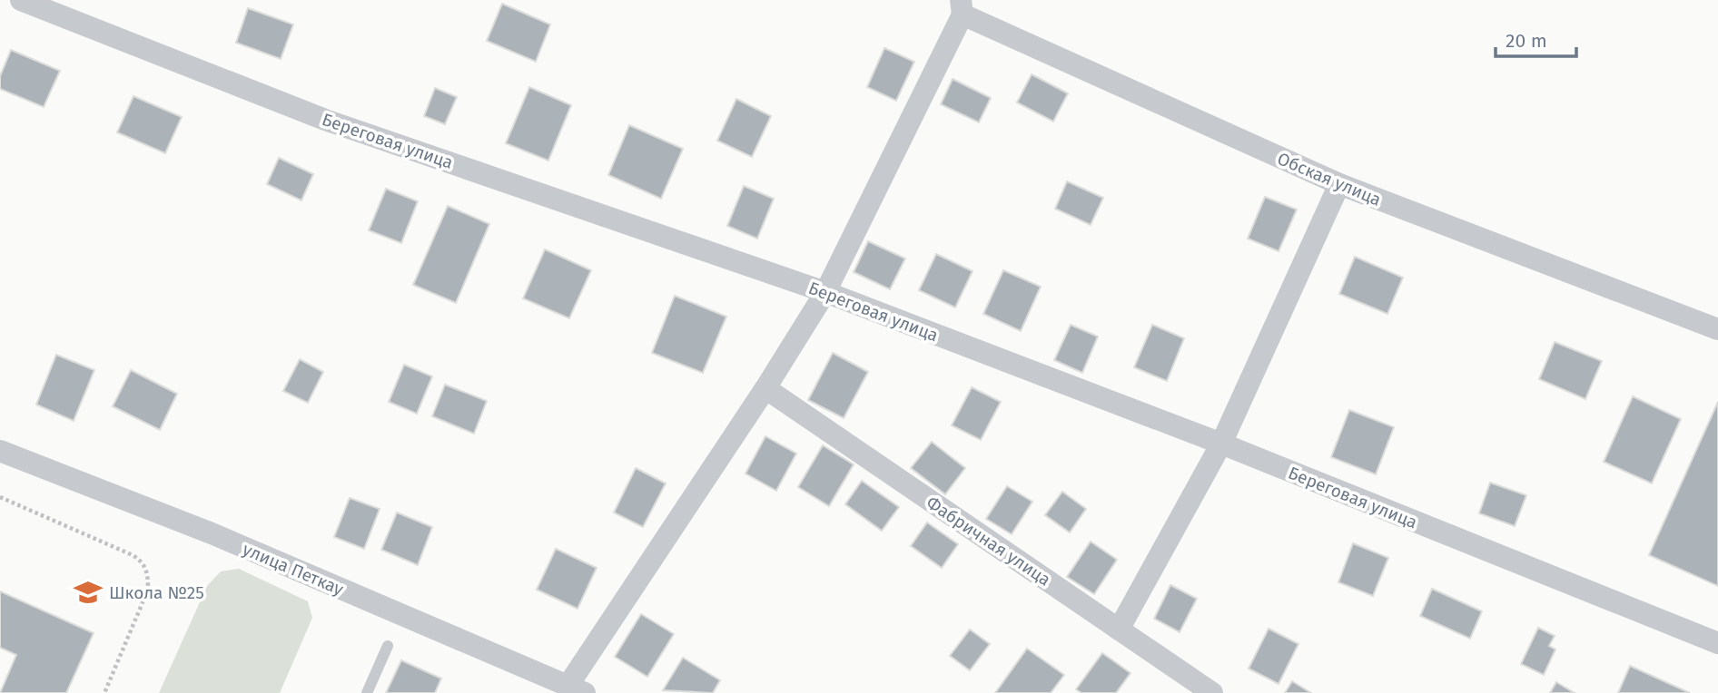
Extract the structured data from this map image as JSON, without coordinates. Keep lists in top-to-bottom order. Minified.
{"streets":{"street":["Береговая улица","Обская улица","Фабричная улица","улица Петкау"]},"places":{"school or university":["Школа №25"]},"scale_bar":"20 m"}
